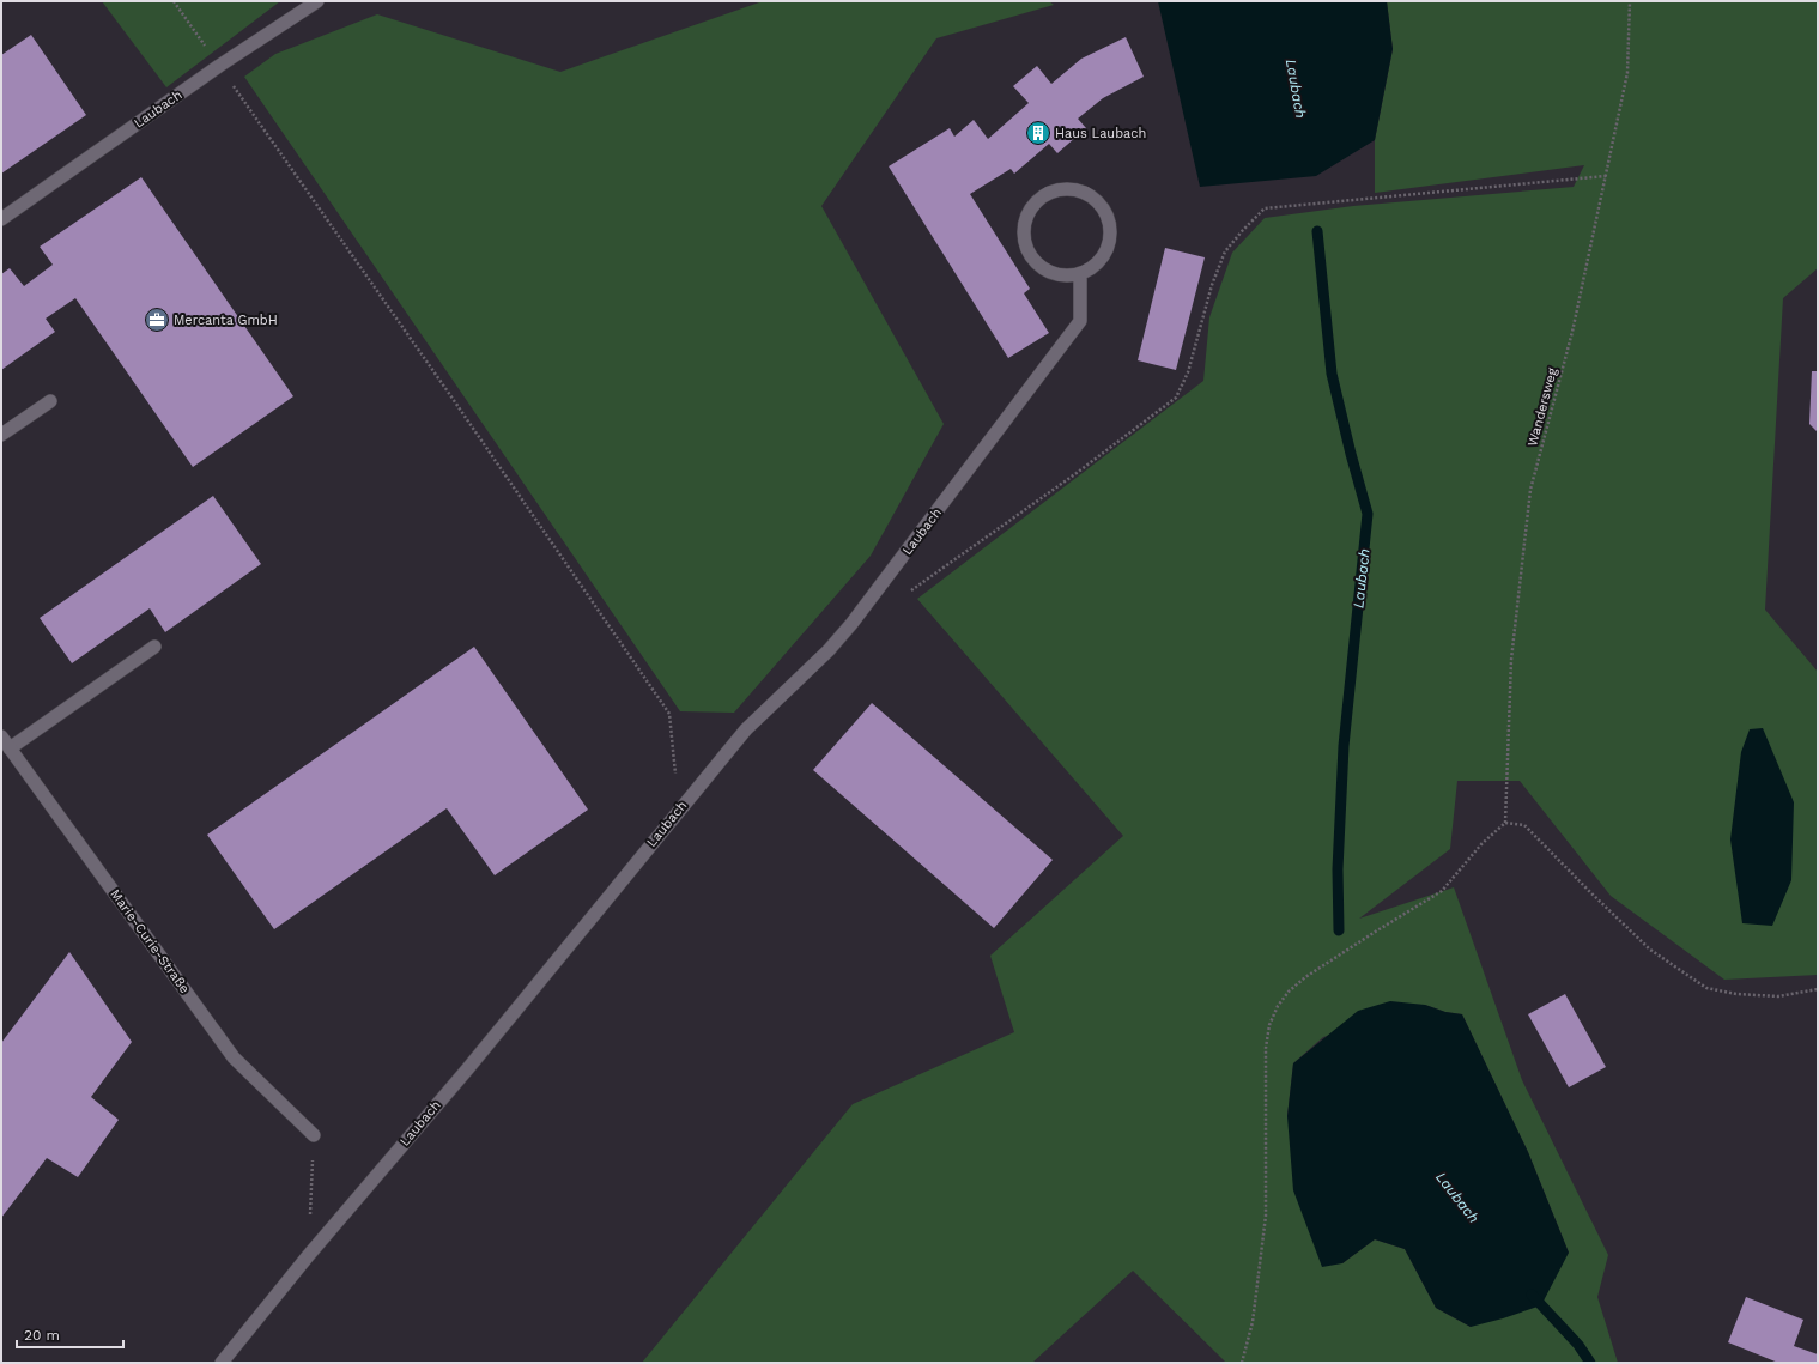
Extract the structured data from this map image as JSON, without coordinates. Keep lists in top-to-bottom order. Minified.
{"streets":{"street":["Laubach","Marie-Curie-Straße"],"path":["Wandersweg"]},"water":["Laubach"],"places":{"building":["Haus Laubach"],"office":["Mercanta GmbH"]},"scale_bar":"20 m"}
